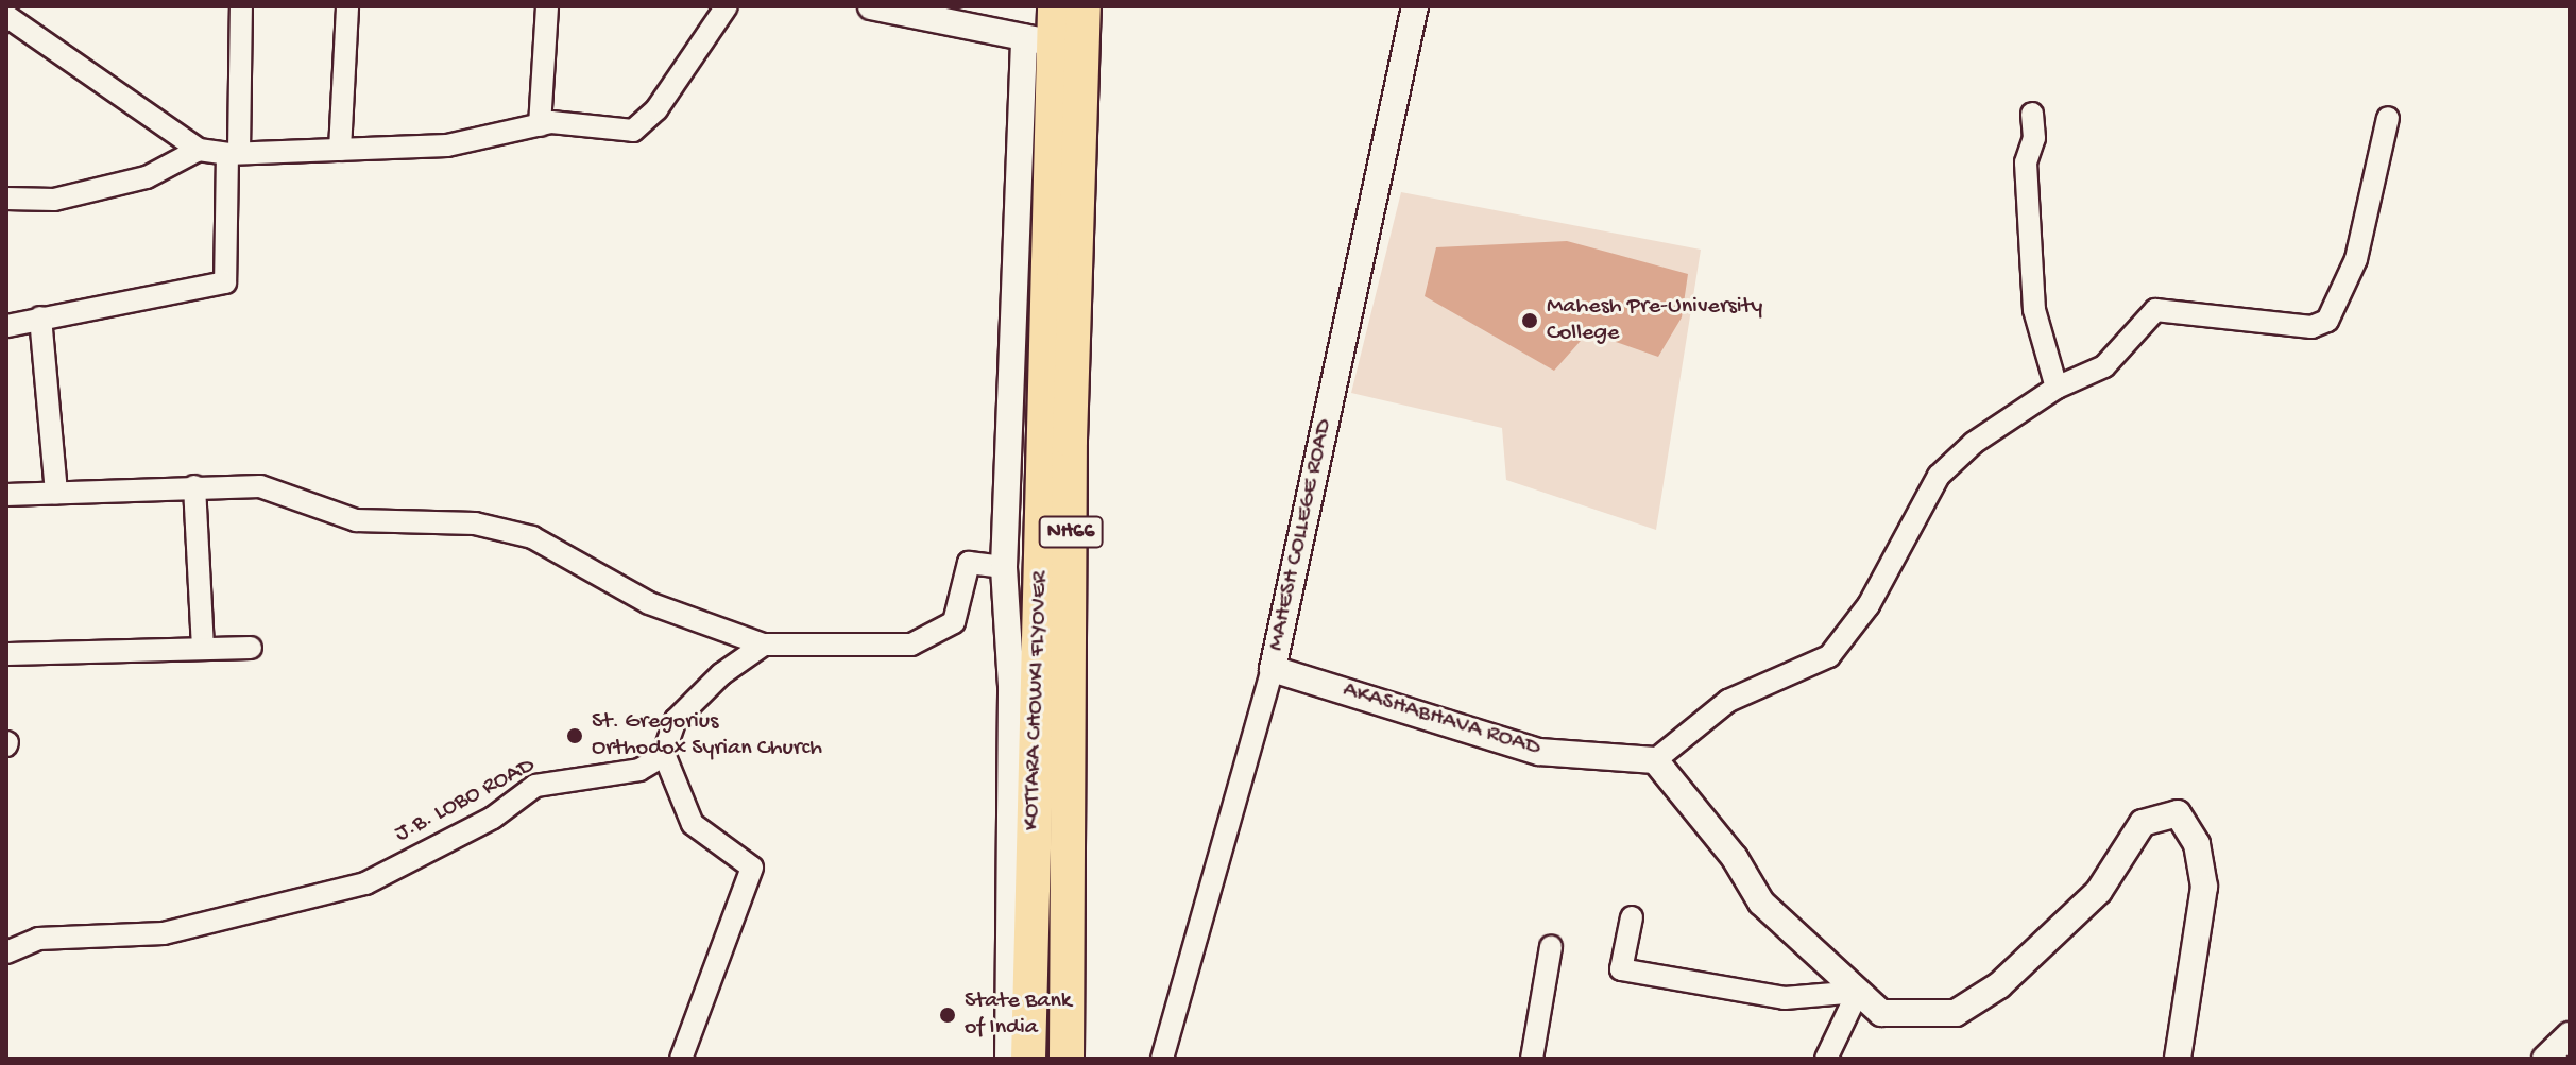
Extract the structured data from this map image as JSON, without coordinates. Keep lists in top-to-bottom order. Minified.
{"streets":{"highway":["NH66","KOTTARA CHOWKI FLYOVER"],"street":["MAHESH COLLEGE ROAD","AKASHABHAVA ROAD","J.B. LOBO ROAD"]},"crossings":[["NH66","KOTTARA CHOWKI FLYOVER"],["MAHESH COLLEGE ROAD","AKASHABHAVA ROAD"]],"places":["Mahesh Pre-University College","St. Gregorius Orthodox Syrian Church","State Bank of India"]}
